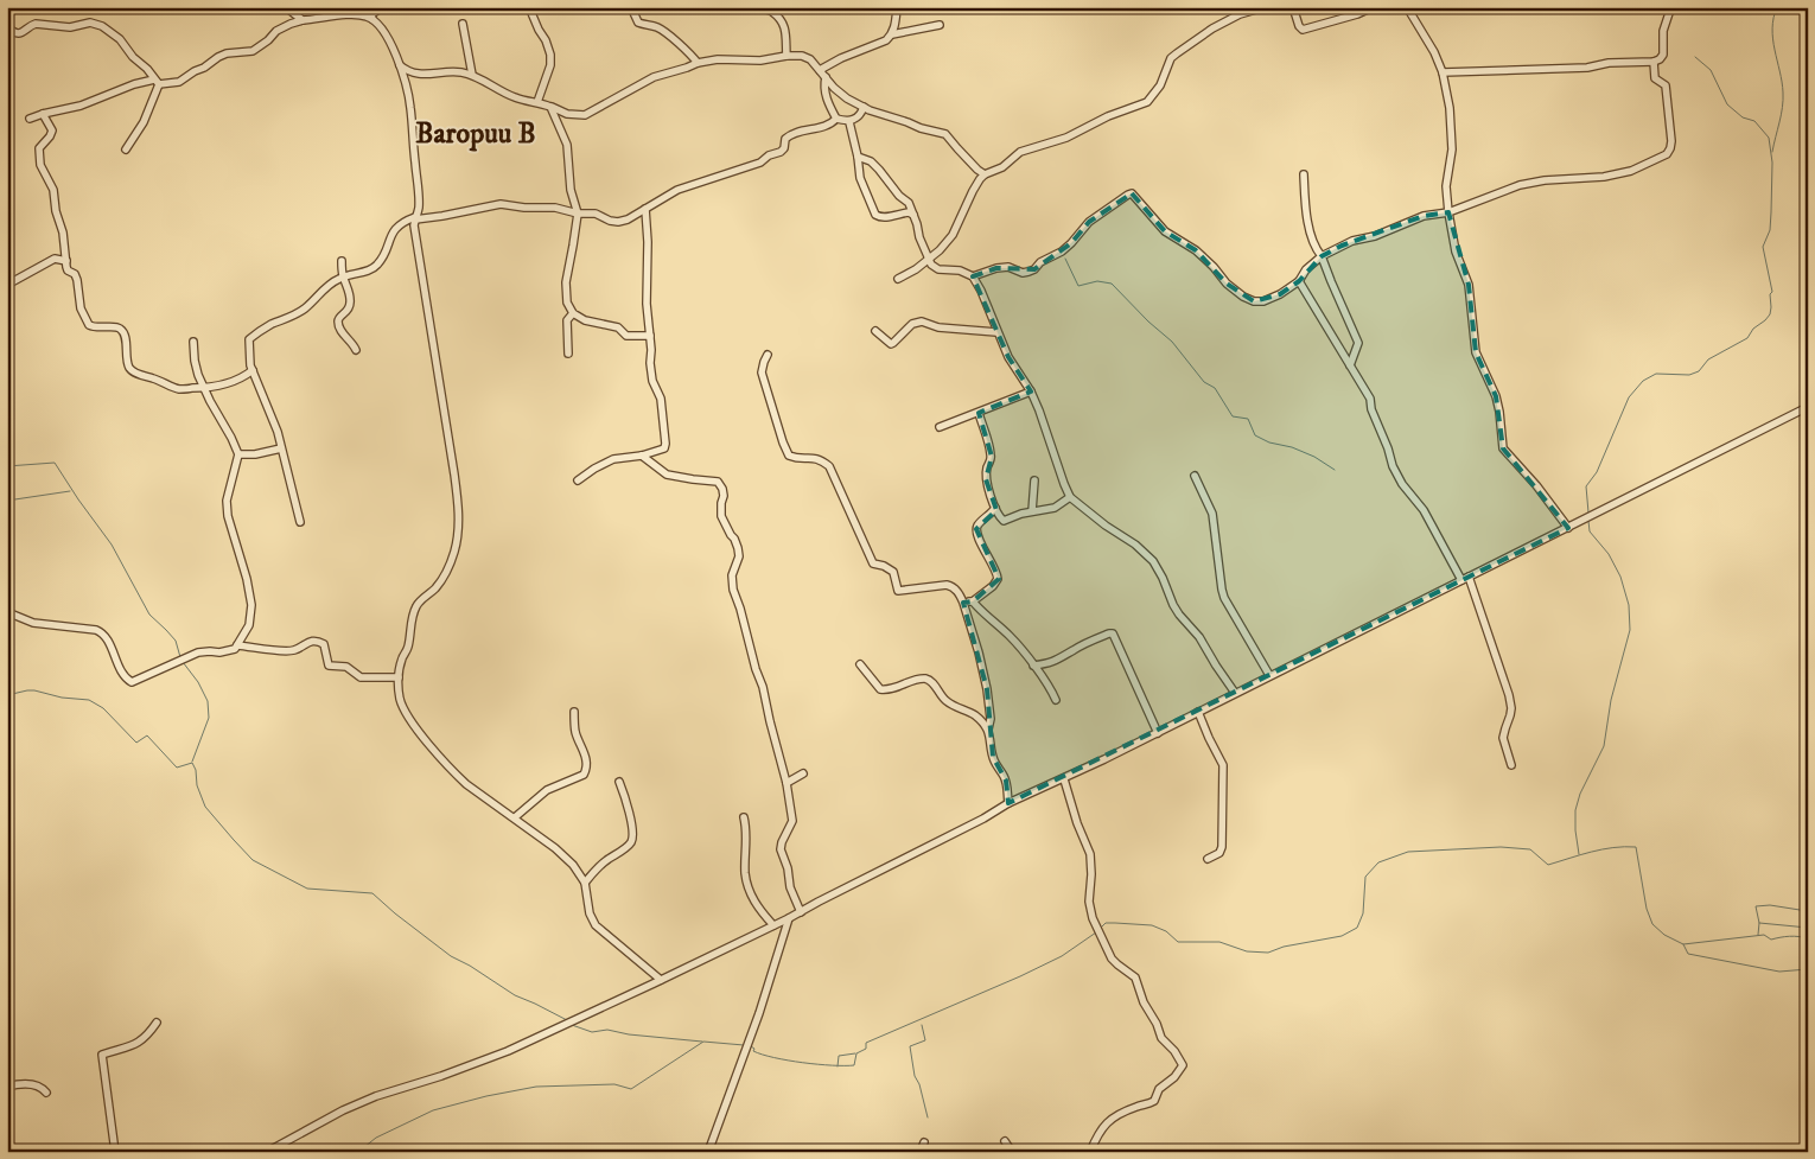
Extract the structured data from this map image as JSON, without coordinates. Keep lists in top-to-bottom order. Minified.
{"districts":["Baropuu B"]}
